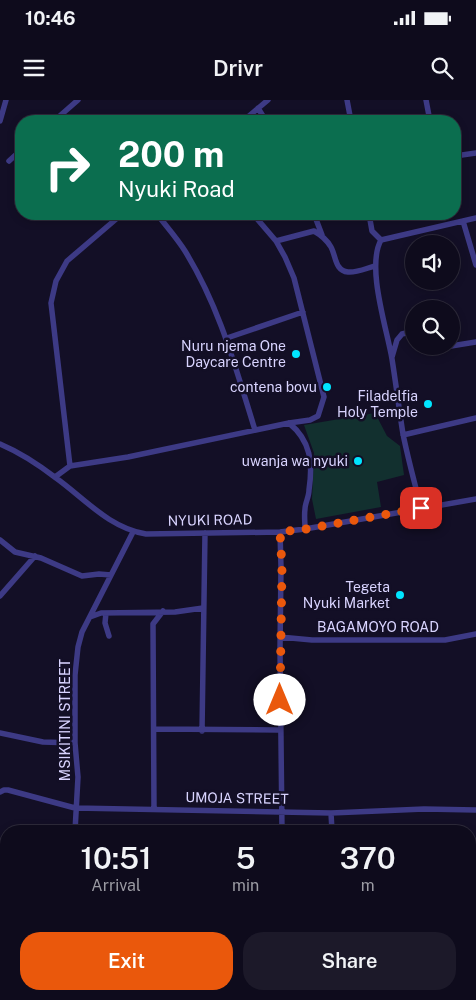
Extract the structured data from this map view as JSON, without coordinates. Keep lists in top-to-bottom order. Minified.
{"streets":{"street":["NYUKI ROAD","BAGAMOYO ROAD","MSIKITINI STREET","UMOJA STREET"]},"crossings":[["NYUKI ROAD","MSIKITINI STREET"],["MSIKITINI STREET","UMOJA STREET"]],"places":["Nuru njema One Daycare Centre","contena bovu","Filadelfia Holy Temple","uwanja wa nyuki","Tegeta Nyuki Market"],"page":{"status":"10:46","header":"Drivr","turn":["200 m","Nyuki Road"],"eta":["10:51","Arrival","5","min","370","m"],"buttons":["Exit","Share"]}}
